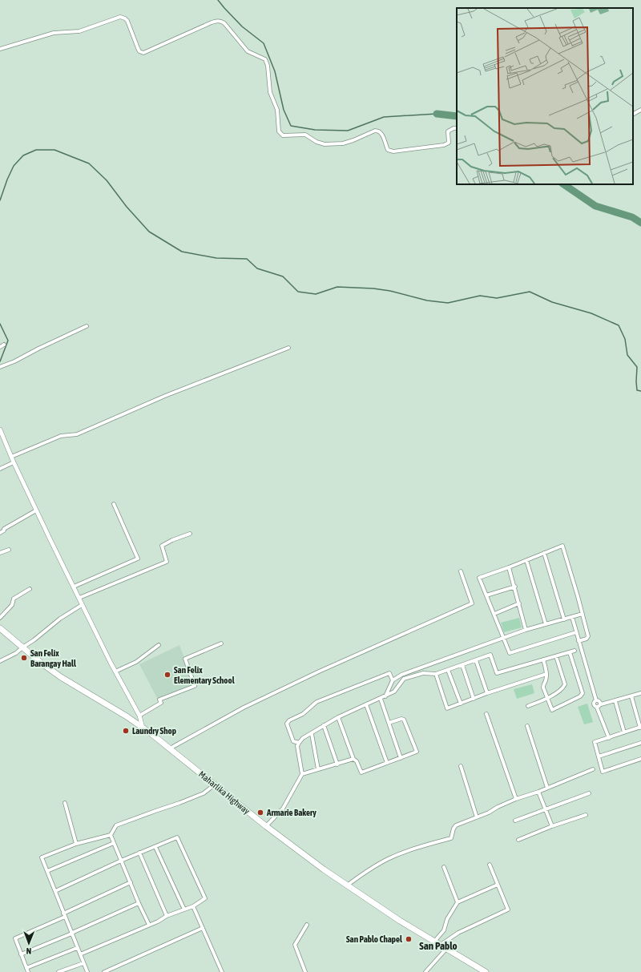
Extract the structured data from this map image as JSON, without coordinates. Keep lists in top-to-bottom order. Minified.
{"streets":{"highway":["Maharlika Highway"]},"districts":["San Pablo"],"places":["San Felix Barangay Hall","San Felix Elementary School","Laundry Shop","Armarie Bakery","San Pablo Chapel"],"north":"bottom"}
